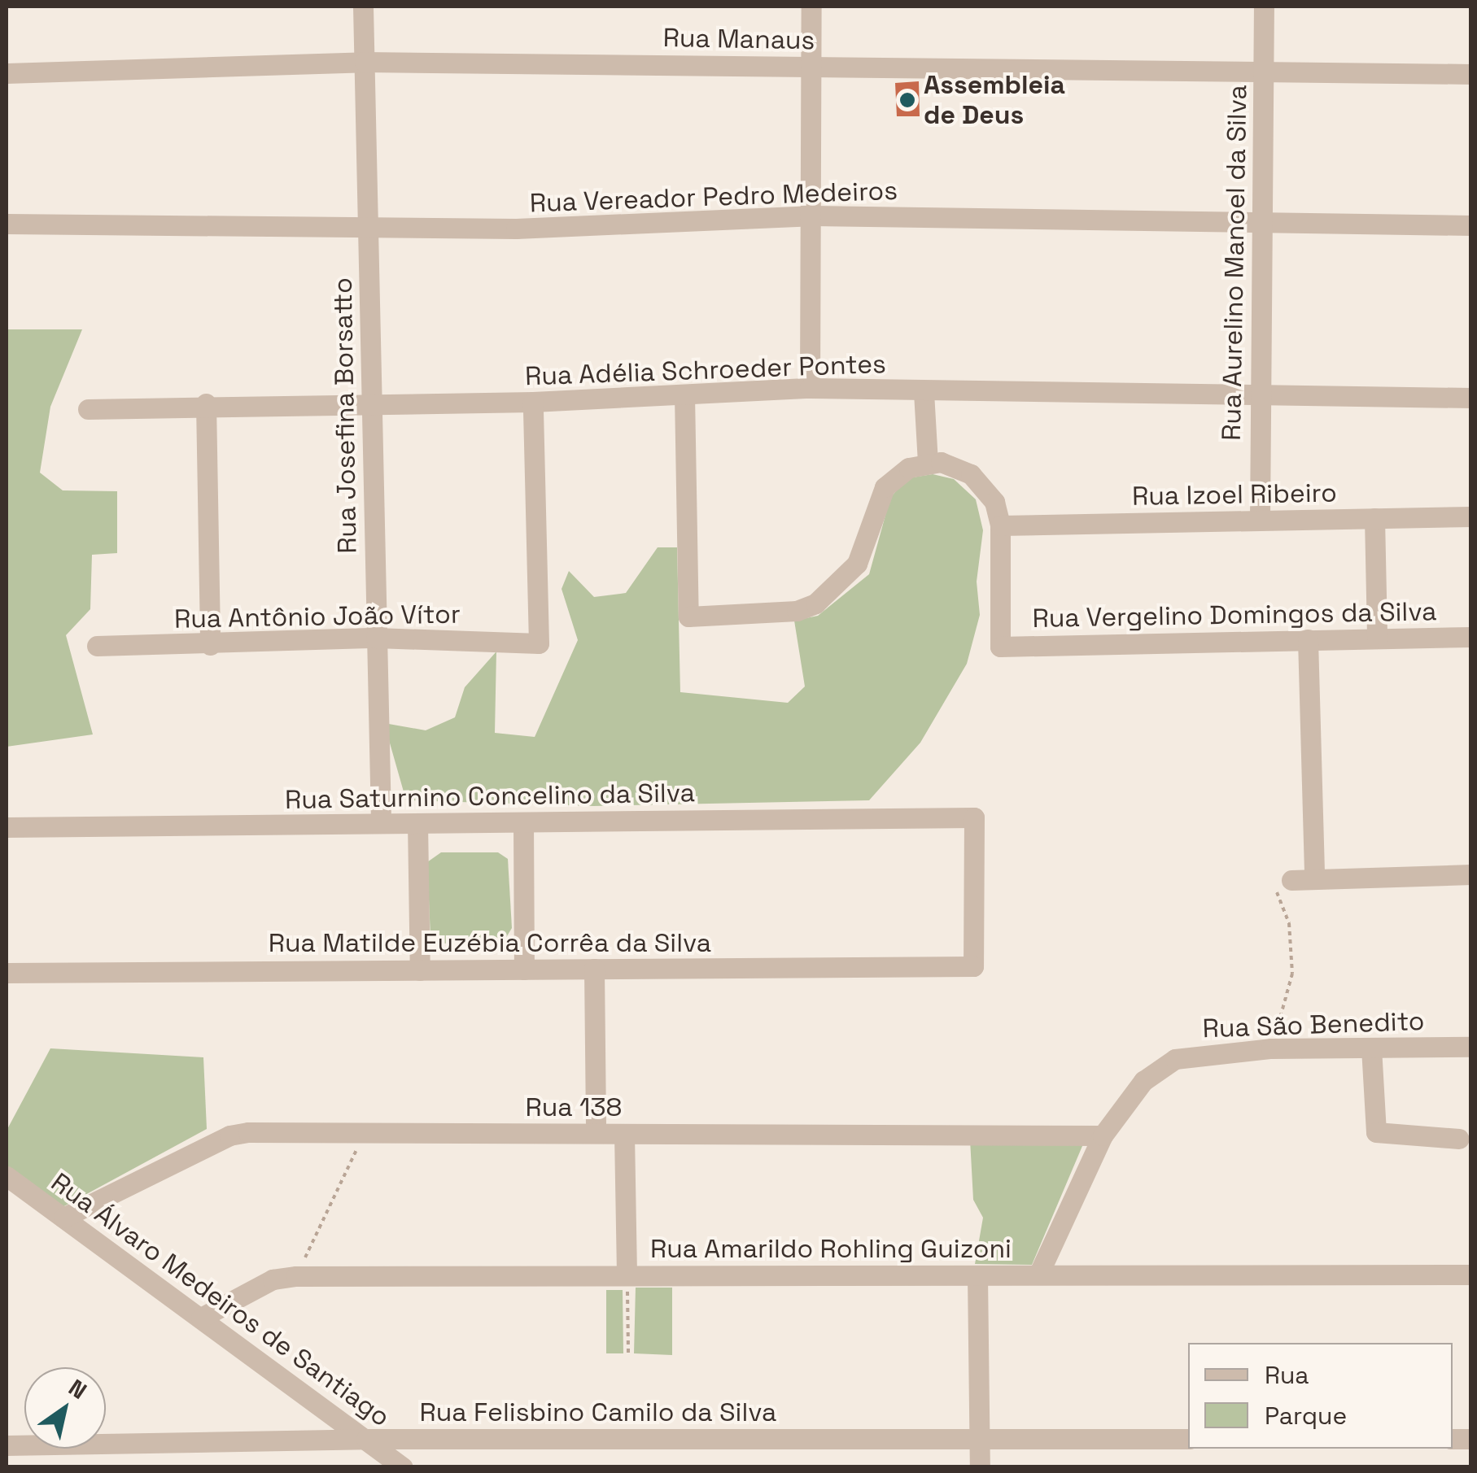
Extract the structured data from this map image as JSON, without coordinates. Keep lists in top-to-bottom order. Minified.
{"streets":{"street":["Rua Manaus","Rua Vereador Pedro Medeiros","Rua Aurelino Manoel da Silva","Rua Adélia Schroeder Pontes","Rua Josefina Borsatto","Rua Izoel Ribeiro","Rua Vergelino Domingos da Silva","Rua Antônio João Vítor","Rua Saturnino Concelino da Silva","Rua Matilde Euzébia Corrêa da Silva","Rua São Benedito","Rua 138","Rua Amarildo Rohling Guizoni","Rua Álvaro Medeiros de Santiago","Rua Felisbino Camilo da Silva"]},"crossings":[["Rua Manaus","Rua Aurelino Manoel da Silva"],["Rua Manaus","Rua Josefina Borsatto"],["Rua Vereador Pedro Medeiros","Rua Aurelino Manoel da Silva"],["Rua Vereador Pedro Medeiros","Rua Josefina Borsatto"],["Rua Aurelino Manoel da Silva","Rua Adélia Schroeder Pontes"],["Rua Aurelino Manoel da Silva","Rua Izoel Ribeiro"],["Rua Adélia Schroeder Pontes","Rua Josefina Borsatto"],["Rua Adélia Schroeder Pontes","Rua Antônio João Vítor"],["Rua Josefina Borsatto","Rua Antônio João Vítor"],["Rua Josefina Borsatto","Rua Saturnino Concelino da Silva"],["Rua Izoel Ribeiro","Rua Vergelino Domingos da Silva"],["Rua Saturnino Concelino da Silva","Rua Matilde Euzébia Corrêa da Silva"],["Rua São Benedito","Rua 138"],["Rua São Benedito","Rua Amarildo Rohling Guizoni"],["Rua 138","Rua Álvaro Medeiros de Santiago"],["Rua Amarildo Rohling Guizoni","Rua Álvaro Medeiros de Santiago"],["Rua Álvaro Medeiros de Santiago","Rua Felisbino Camilo da Silva"]],"places":["Assembleia de Deus"],"legend":["Rua","Parque"],"north":"top right"}
